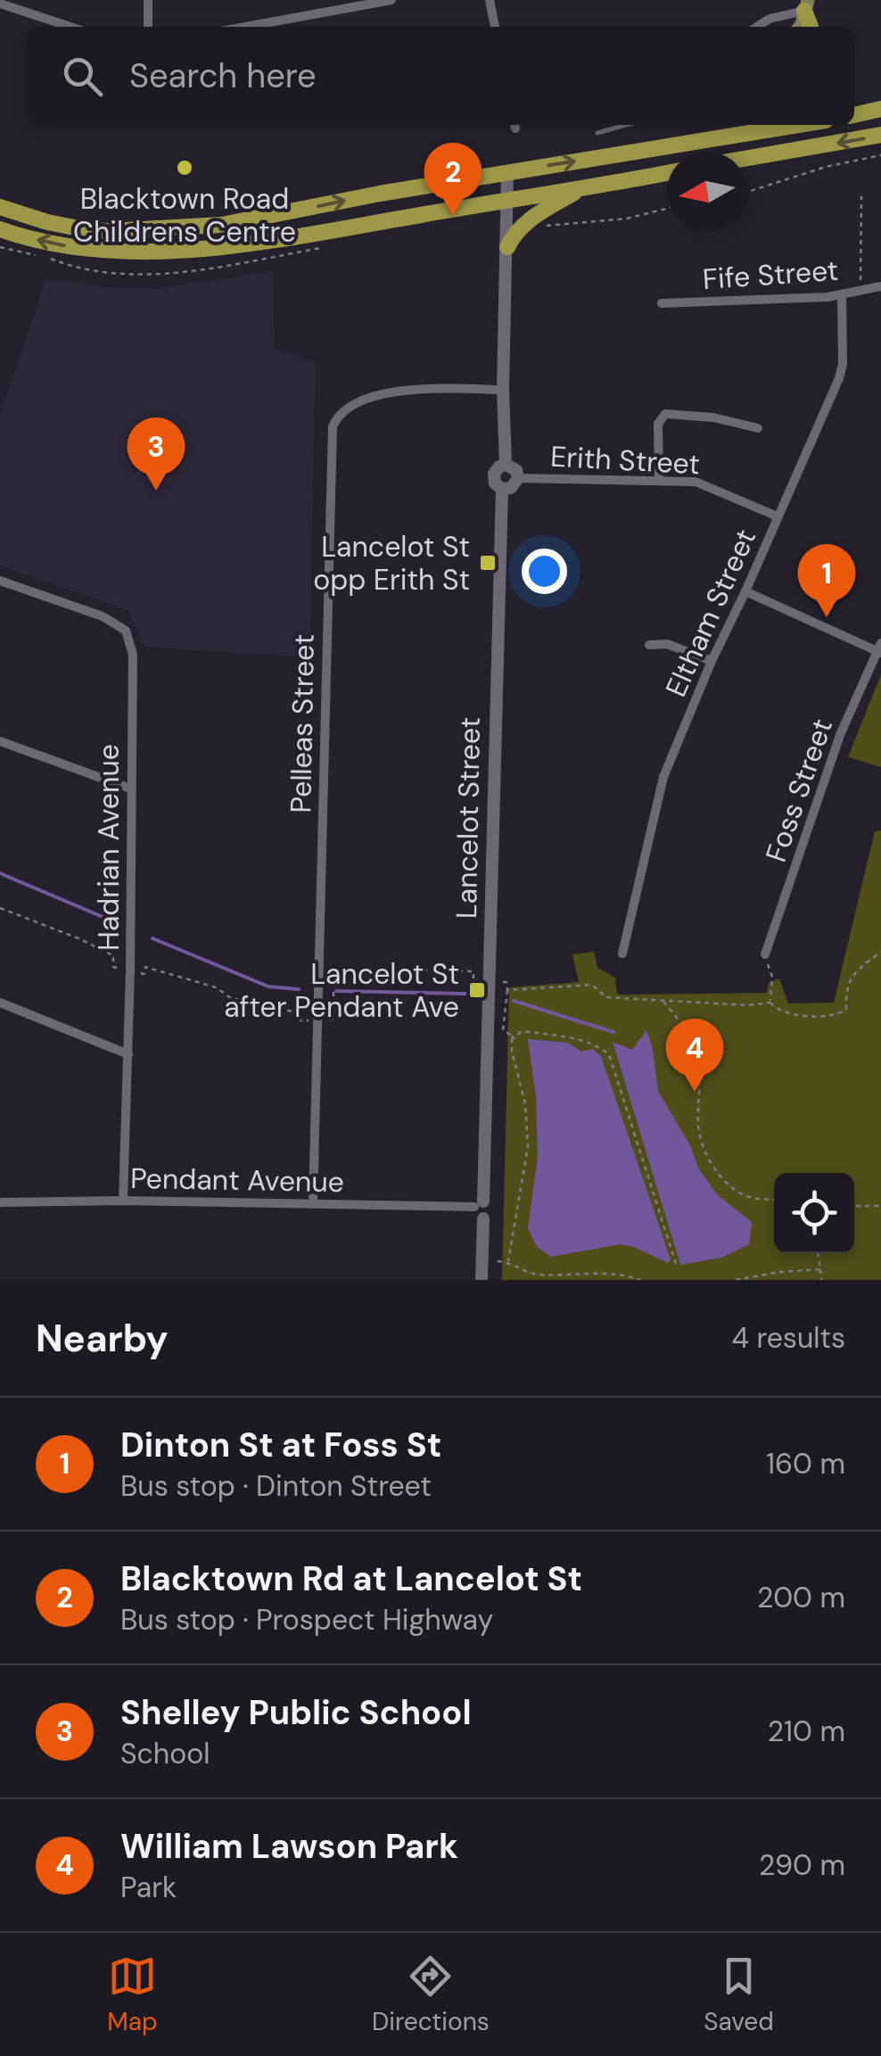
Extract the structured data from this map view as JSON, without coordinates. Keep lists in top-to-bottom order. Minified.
{"streets":{"street":["Fife Street","Erith Street","Eltham Street","Pelleas Street","Foss Street","Lancelot Street","Hadrian Avenue","Pendant Avenue"]},"crossings":[["Fife Street","Eltham Street"],["Erith Street","Eltham Street"],["Erith Street","Lancelot Street"],["Pelleas Street","Pendant Avenue"],["Lancelot Street","Pendant Avenue"],["Hadrian Avenue","Pendant Avenue"]],"places":{"other":["Blacktown Road Childrens Centre"],"transit":["Lancelot St opp Erith St","Lancelot St after Pendant Ave"]},"north":"left","page":{"search":"Search here","pins":["2","3","1","4"],"heading":["Nearby","4 results"],"list":[{"mark":"1","name":"Dinton St at Foss St","note":"Bus stop · Dinton Street","value":"160 m"},{"mark":"2","name":"Blacktown Rd at Lancelot St","note":"Bus stop · Prospect Highway","value":"200 m"},{"mark":"3","name":"Shelley Public School","note":"School","value":"210 m"},{"mark":"4","name":"William Lawson Park","note":"Park","value":"290 m"}],"nav":["Map","Directions","Saved"]}}
